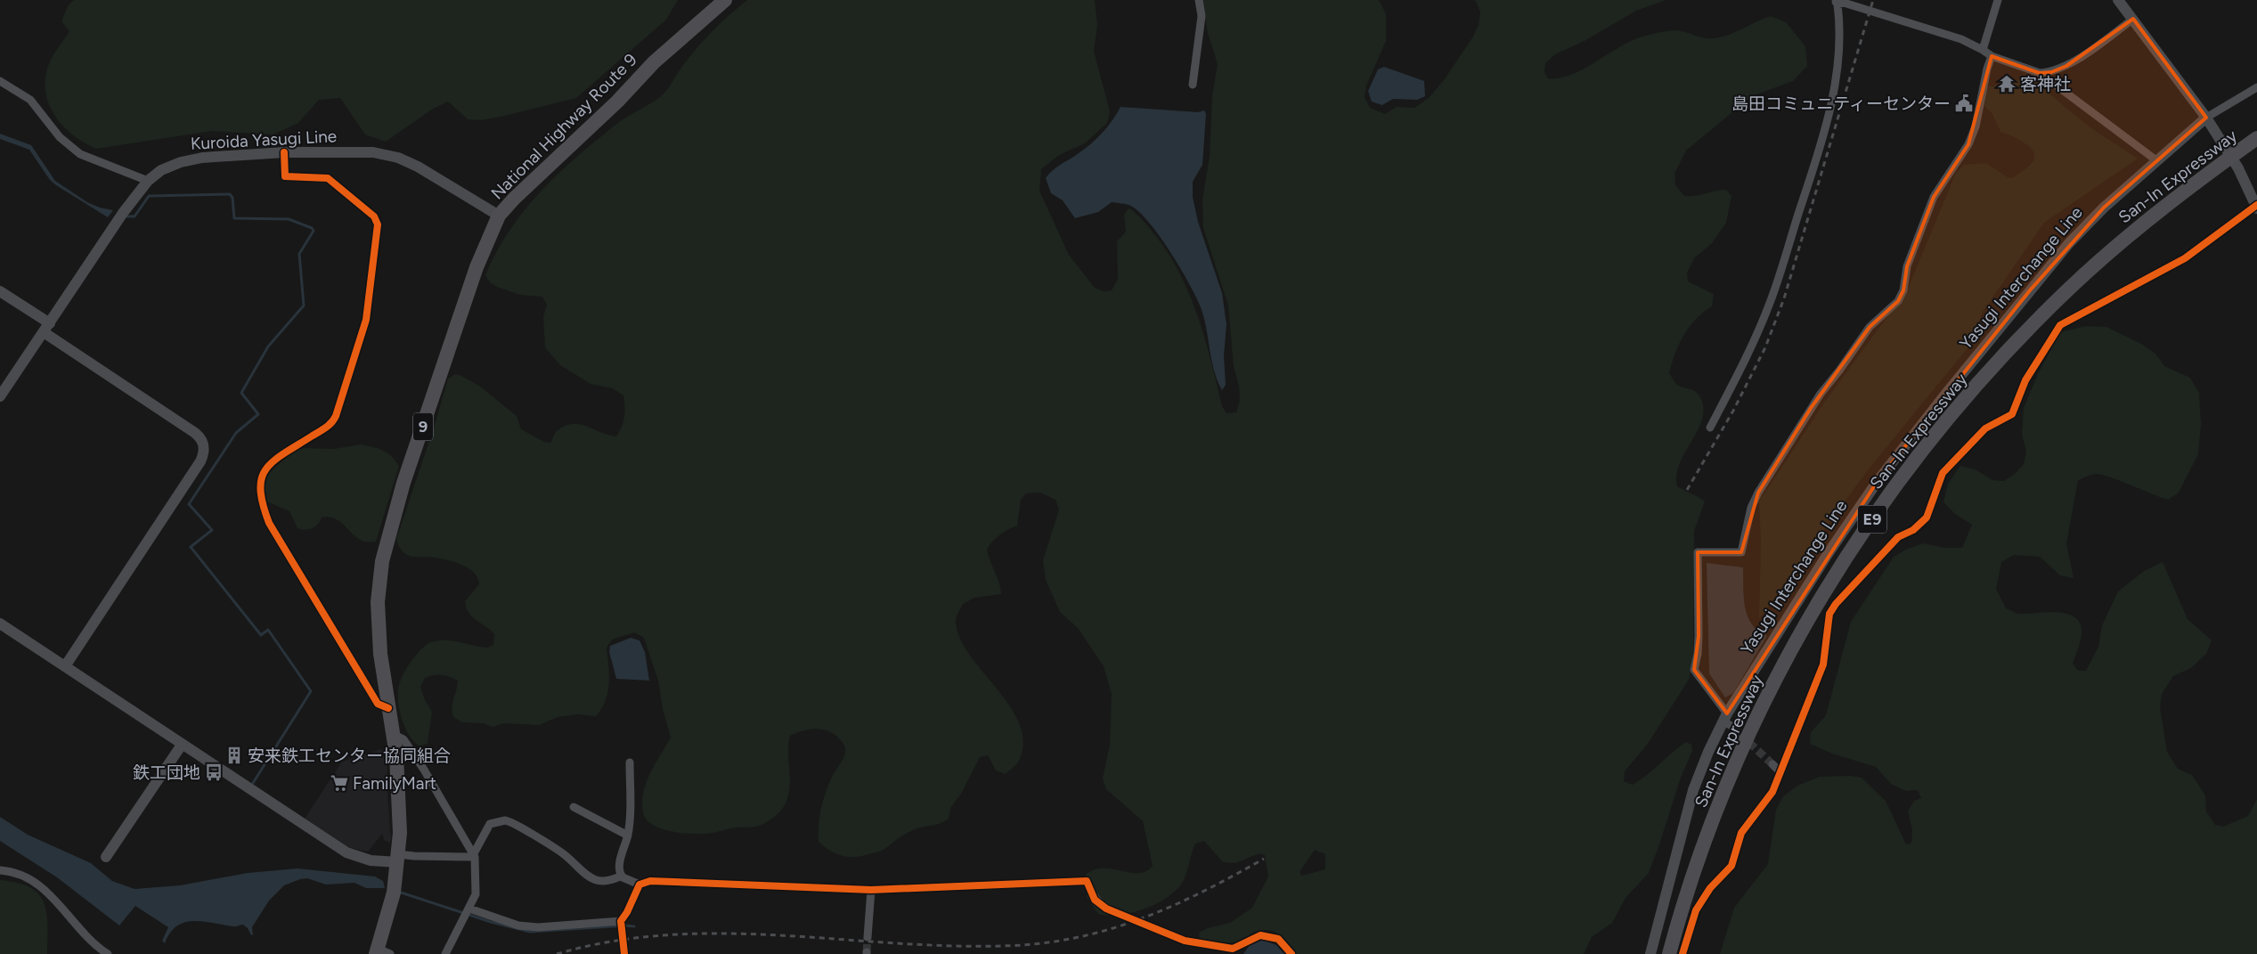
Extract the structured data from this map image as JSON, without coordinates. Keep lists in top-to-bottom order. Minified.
{"streets":{"highway":["National Highway Route 9","San-In Expressway","9","E9"],"main road":["Kuroida Yasugi Line","Yasugi Interchange Line"]},"crossings":[["National Highway Route 9","Kuroida Yasugi Line"]],"places":{"temple":["客神社"],"public building":["島田コミュニティーセンター"],"building":["安来鉄工センター協同組合"],"bus stop":["鉄工団地"],"supermarket":["FamilyMart"]}}
